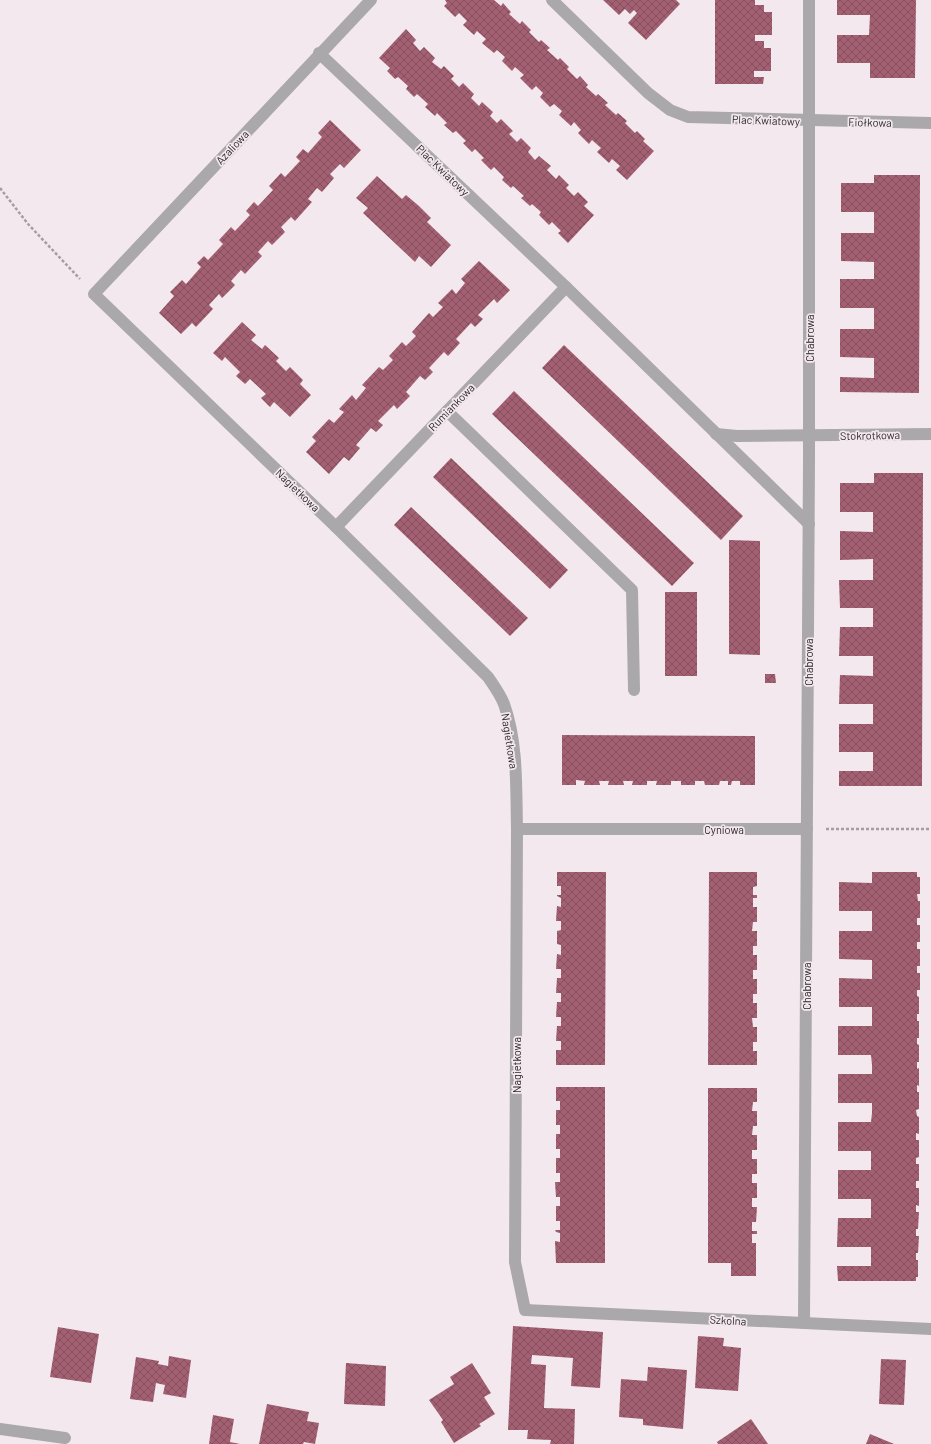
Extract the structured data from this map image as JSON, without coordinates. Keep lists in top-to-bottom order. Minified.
{"streets":{"street":["Plac Kwiatowy","Fiołkowa","Azaliowa","Chabrowa","Rumiankowa","Stokrotkowa","Nagietkowa","Cyniowa","Szkolna"]},"crossings":[["Plac Kwiatowy","Fiołkowa"],["Plac Kwiatowy","Azaliowa"],["Plac Kwiatowy","Chabrowa"],["Plac Kwiatowy","Rumiankowa"],["Plac Kwiatowy","Stokrotkowa"],["Fiołkowa","Chabrowa"],["Azaliowa","Nagietkowa"],["Chabrowa","Stokrotkowa"],["Chabrowa","Cyniowa"],["Chabrowa","Szkolna"],["Rumiankowa","Nagietkowa"],["Nagietkowa","Cyniowa"],["Nagietkowa","Szkolna"]]}
